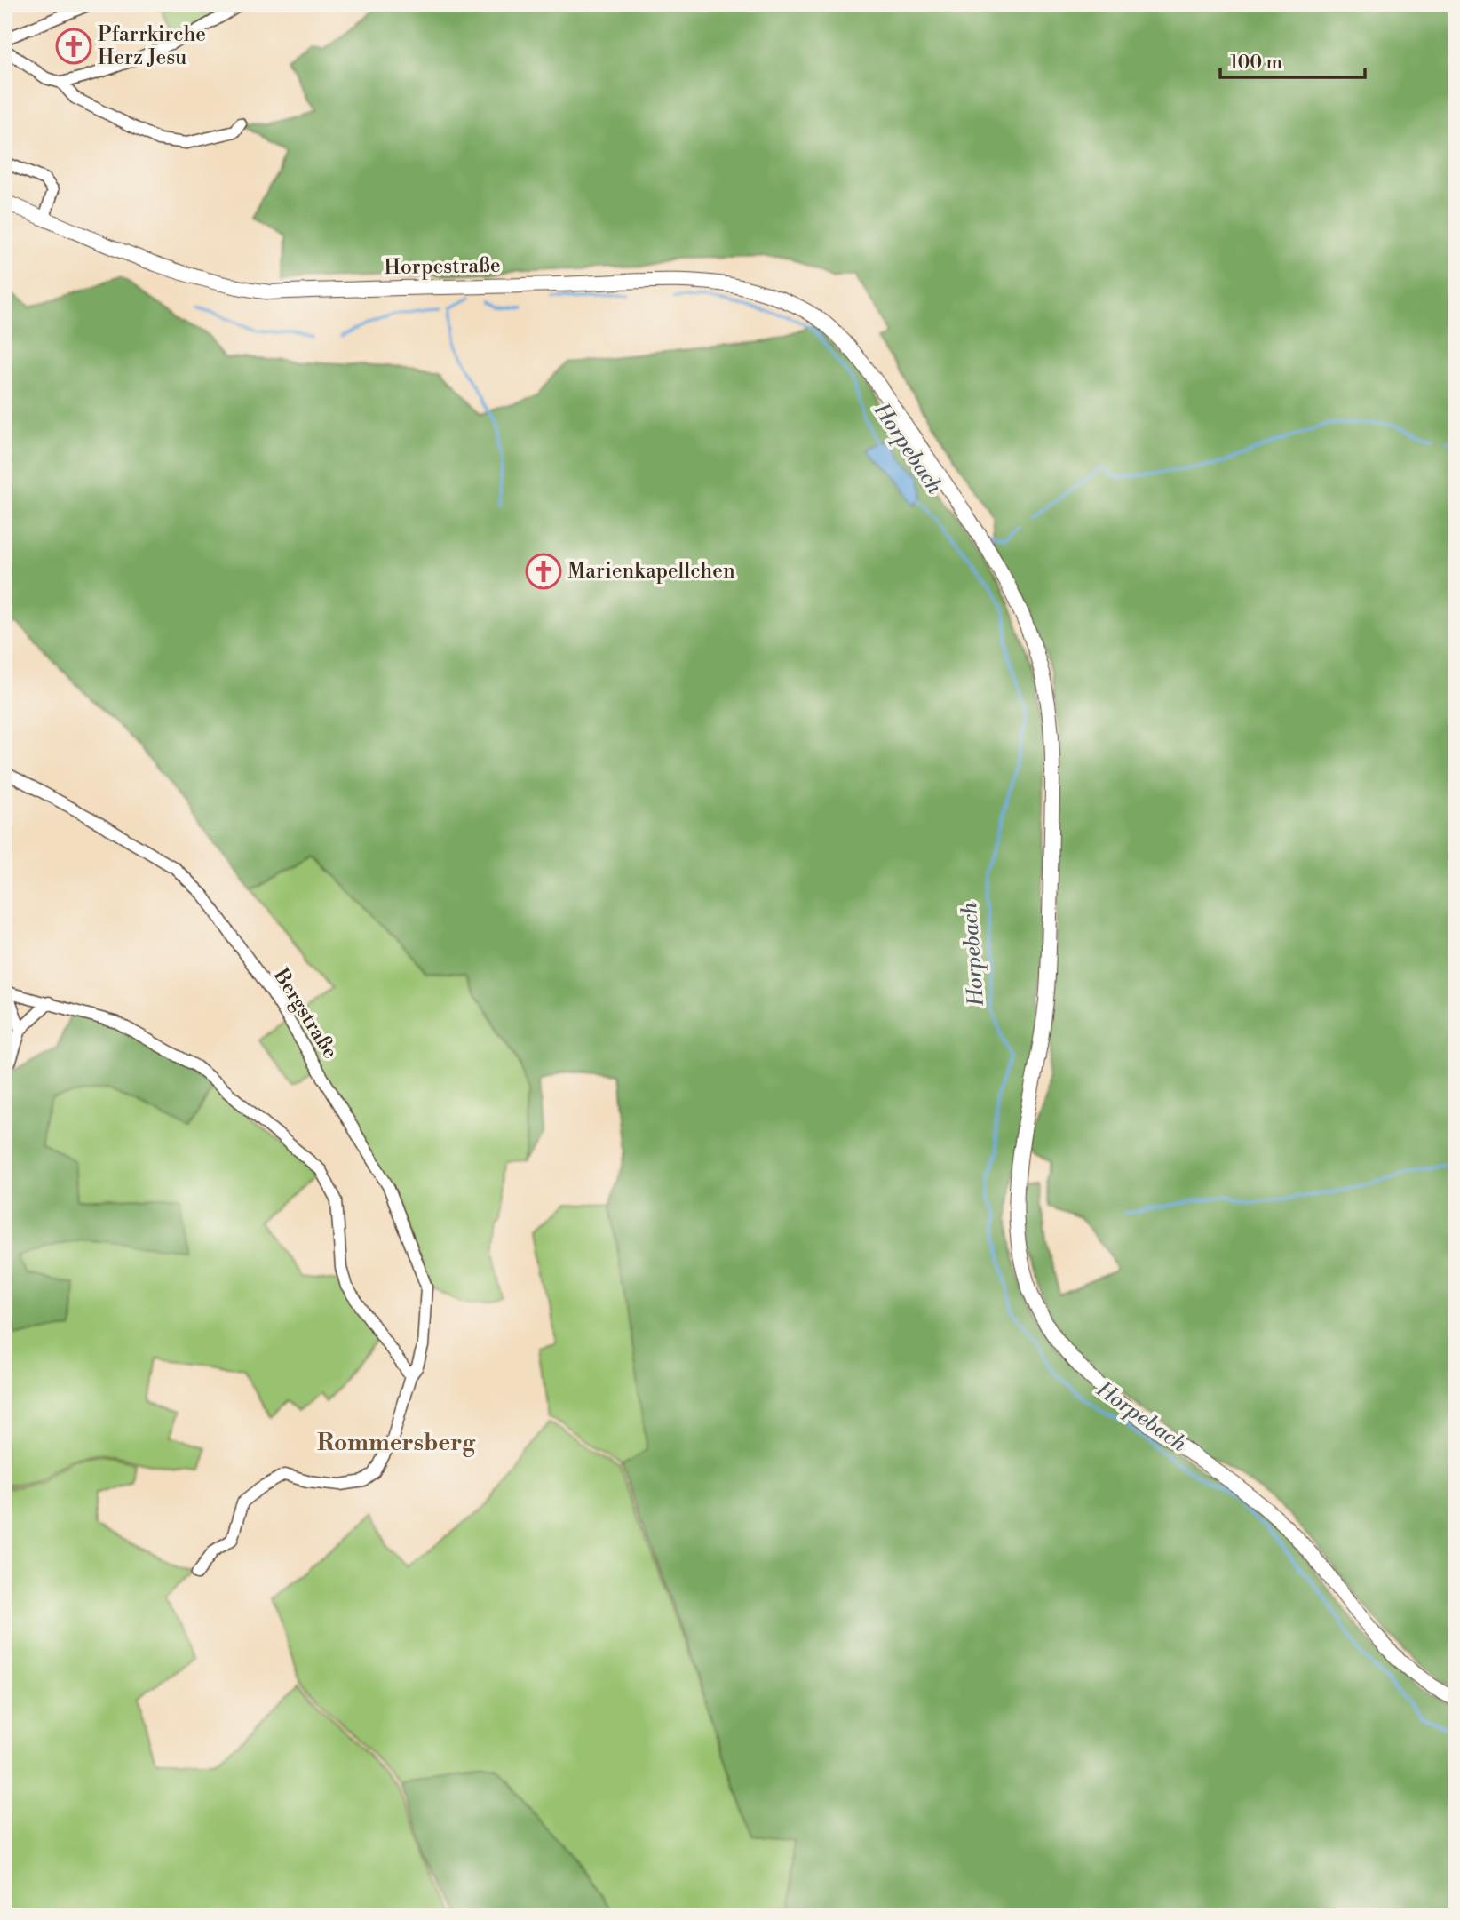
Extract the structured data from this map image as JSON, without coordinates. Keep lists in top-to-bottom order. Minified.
{"streets":{"street":["Horpestraße","Bergstraße"]},"districts":["Rommersberg"],"water":["Horpebach"],"places":{"church":["Pfarrkirche Herz Jesu","Marienkapellchen"]},"scale_bar":"100 m"}
